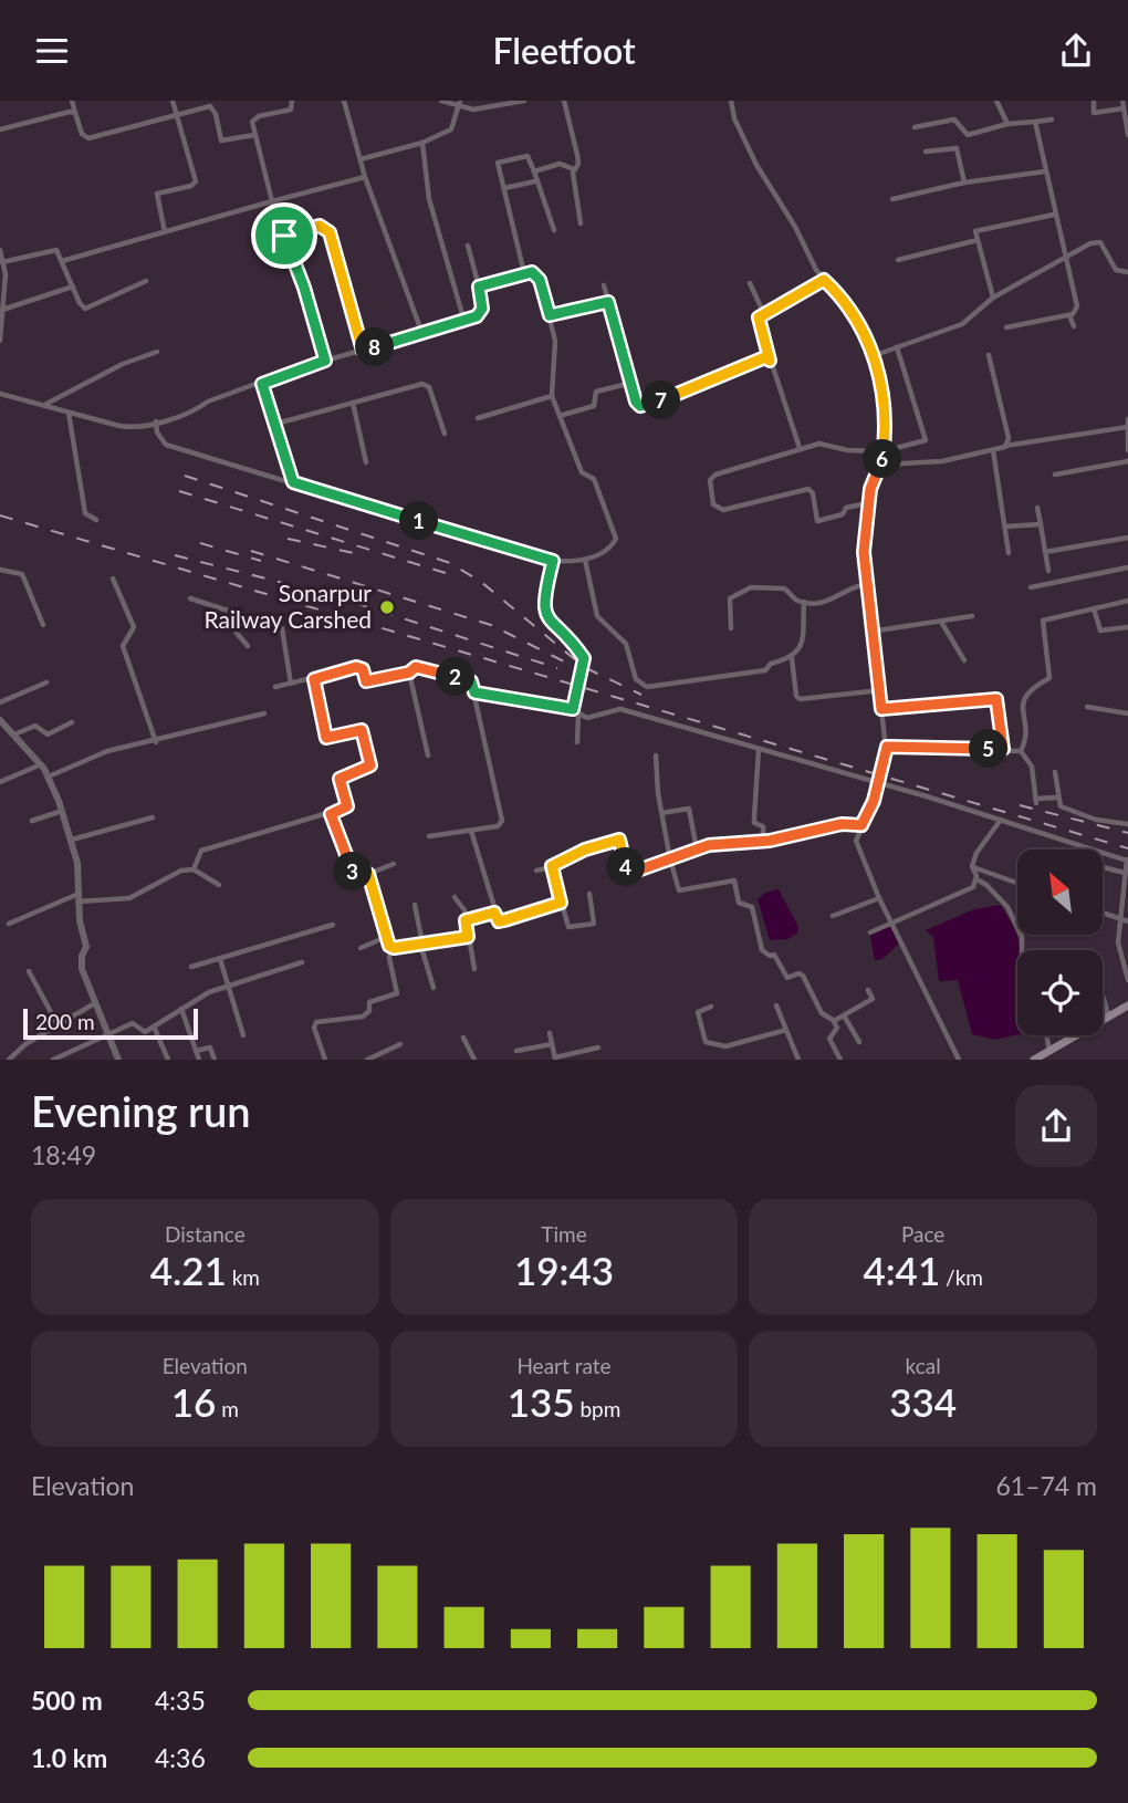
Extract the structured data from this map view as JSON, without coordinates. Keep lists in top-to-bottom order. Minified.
{"places":["Sonarpur Railway Carshed"],"scale_bar":"200 m","north":"top left","page":{"header":"Fleetfoot","pins":["8","7","6","1","2","5","4","3"],"scale":"200 m","heading":["Evening run","18:49"],"stats":[["Distance","4.21 km"],["Time","19:43"],["Pace","4:41 /km"],["Elevation","16 m"],["Heart rate","135 bpm"],["kcal","334"]],"chart":["Elevation","61–74 m"],"list":[{"name":"500 m","note":"4:35"},{"name":"1.0 km","note":"4:36"}]}}
